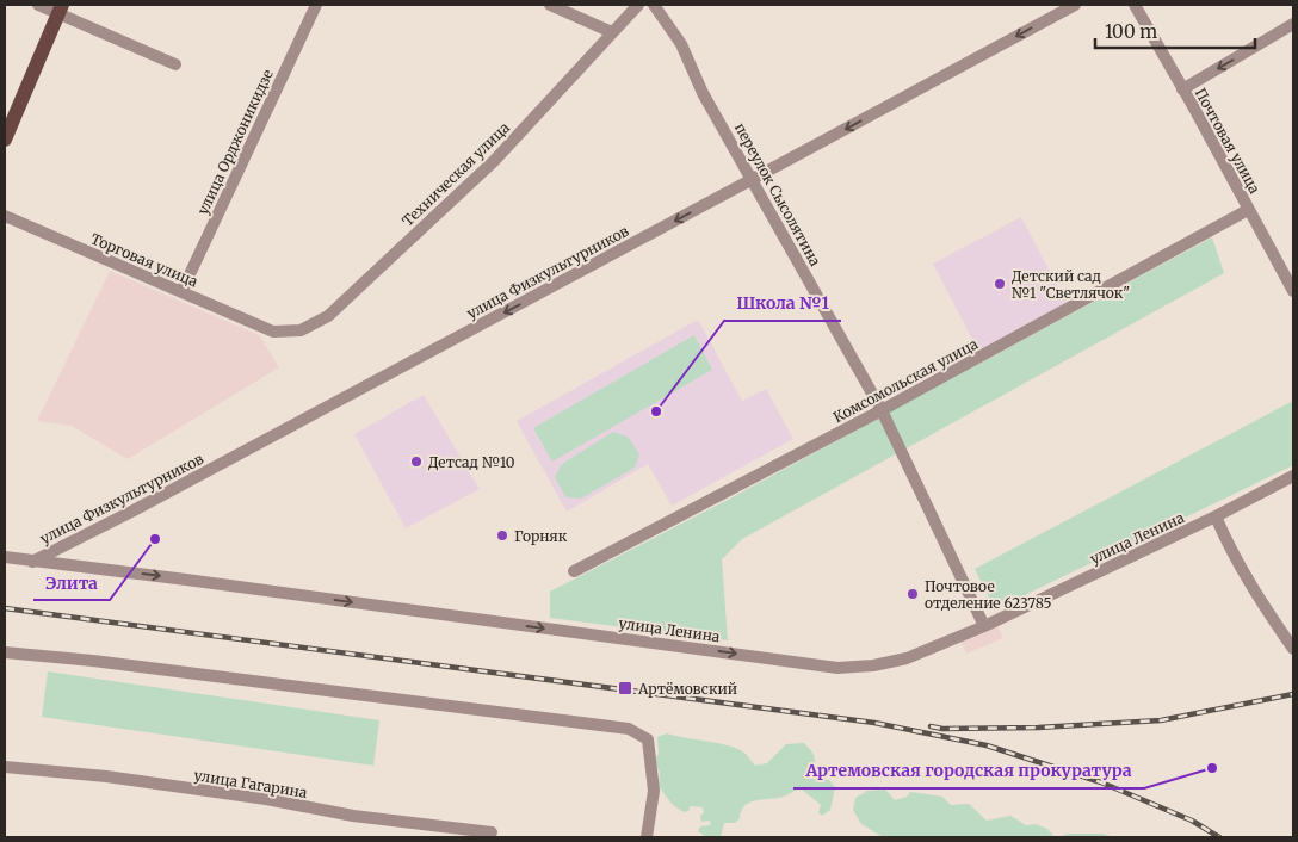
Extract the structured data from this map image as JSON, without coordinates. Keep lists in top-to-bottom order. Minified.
{"streets":{"street":["Почтовая улица","улица Орджоникидзе","Техническая улица","переулок Сысолятина","Торговая улица","улица Физкультурников","Комсомольская улица","улица Ленина","улица Гагарина"]},"crossings":[["Почтовая улица","Комсомольская улица"],["улица Орджоникидзе","Торговая улица"],["Техническая улица","Торговая улица"],["переулок Сысолятина","улица Физкультурников"],["переулок Сысолятина","Комсомольская улица"],["переулок Сысолятина","улица Ленина"],["улица Физкультурников","улица Ленина"]],"one_way":["улица Физкультурников","улица Ленина"],"places":{"other":["Детский сад №1 \"Светлячок\"","Школа №1","Детсад №10","Горняк","Элита","Почтовое отделение 623785","Артемовская городская прокуратура"],"transit":["Артёмовский"]},"scale_bar":"100 m"}
